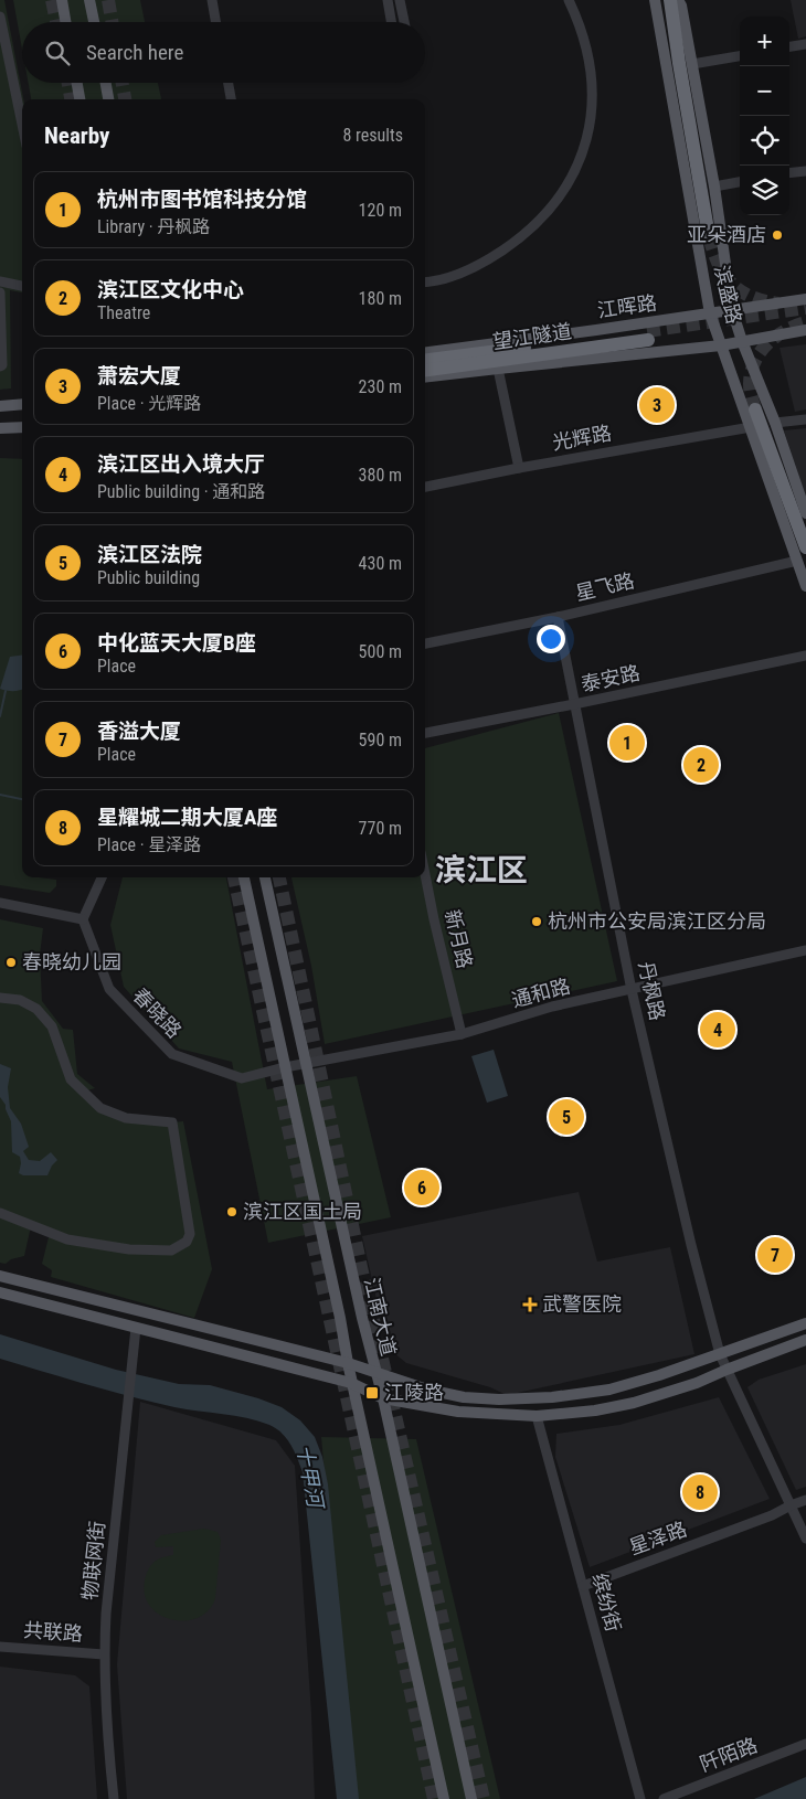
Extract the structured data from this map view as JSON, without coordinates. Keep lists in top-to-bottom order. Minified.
{"streets":{"highway":["望江隧道"],"main road":["滨盛路","江晖路","江南大道"],"street":["光辉路","星飞路","泰安路","新月路","丹枫路","通和路","春晓路","星泽路","物联网街","缤纷街","共联路","阡陌路"]},"crossings":[["滨盛路","江晖路"],["滨盛路","光辉路"],["滨盛路","星飞路"],["星飞路","丹枫路"],["泰安路","丹枫路"],["新月路","通和路"],["丹枫路","通和路"],["丹枫路","星泽路"],["通和路","春晓路"],["通和路","江南大道"],["春晓路","江南大道"],["星泽路","缤纷街"],["物联网街","共联路"]],"districts":["滨江区"],"water":["十甲河"],"places":{"other":["亚朵酒店","杭州市公安局滨江区分局","春晓幼儿园","滨江区国土局"],"health":["武警医院"],"transit":["江陵路"]},"page":{"map_buttons":["+","−"],"search":"Search here","heading":["Nearby","8 results"],"list":[{"mark":"1","name":"杭州市图书馆科技分馆","note":"Library · 丹枫路","value":"120 m"},{"mark":"2","name":"滨江区文化中心","note":"Theatre","value":"180 m"},{"mark":"3","name":"萧宏大厦","note":"Place · 光辉路","value":"230 m"},{"mark":"4","name":"滨江区出入境大厅","note":"Public building · 通和路","value":"380 m"},{"mark":"5","name":"滨江区法院","note":"Public building","value":"430 m"},{"mark":"6","name":"中化蓝天大厦B座","note":"Place","value":"500 m"},{"mark":"7","name":"香溢大厦","note":"Place","value":"590 m"},{"mark":"8","name":"星耀城二期大厦A座","note":"Place · 星泽路","value":"770 m"}],"pins":["3","1","2","4","5","6","7","8"]}}
